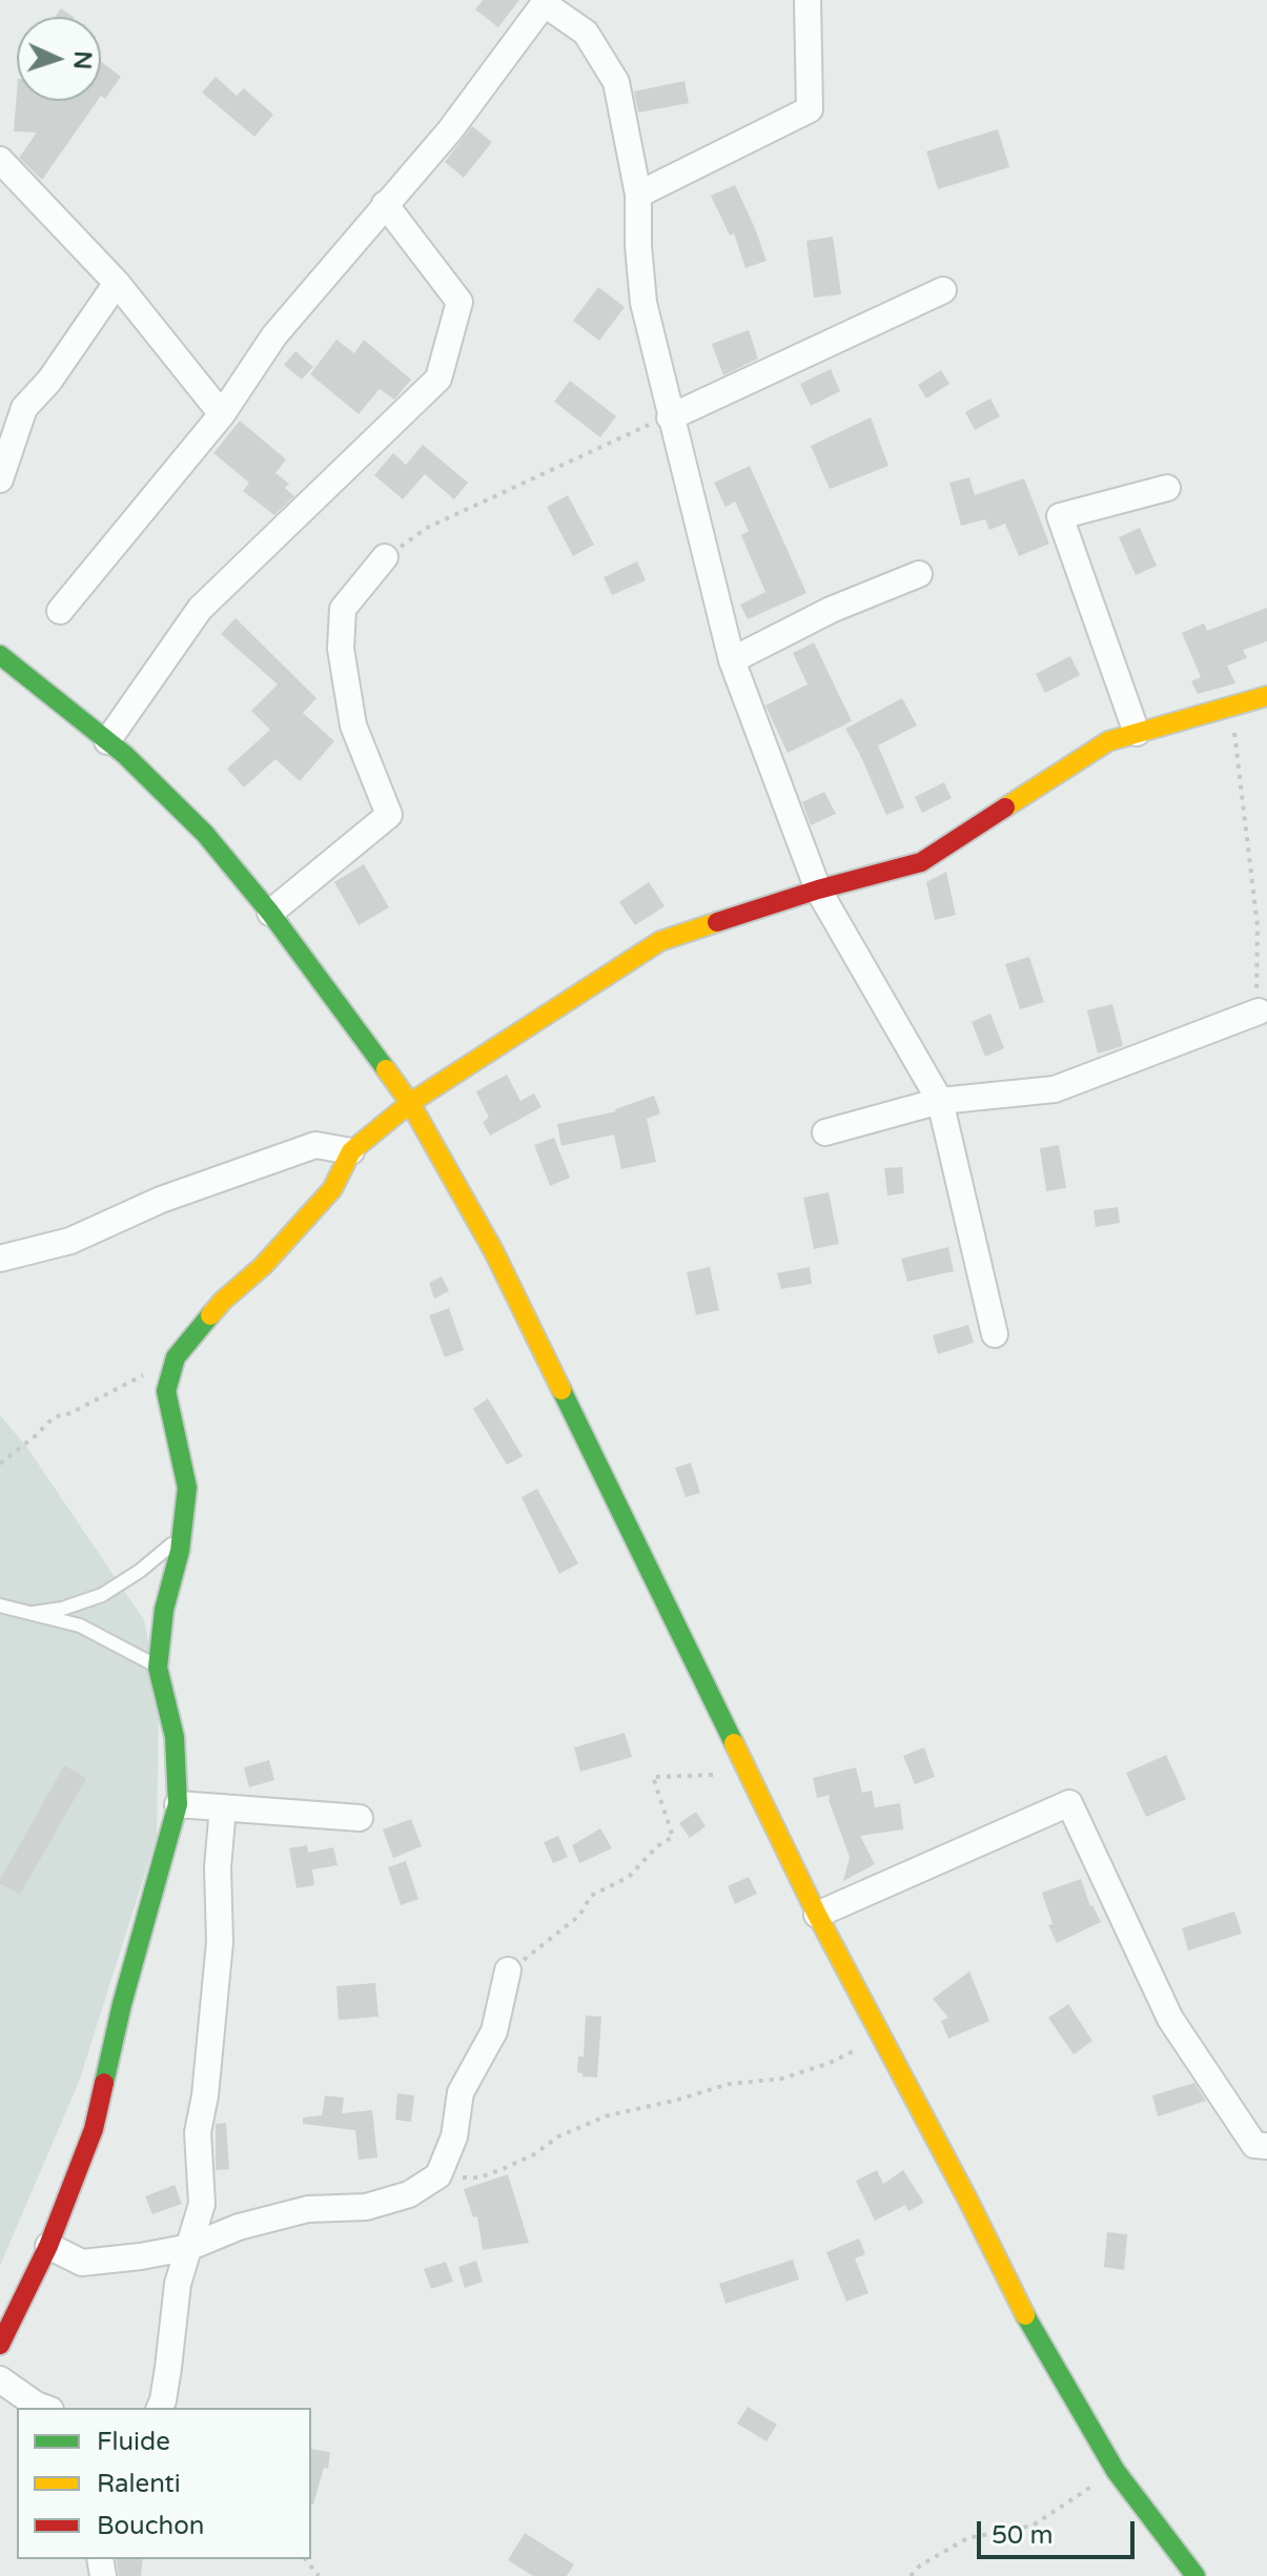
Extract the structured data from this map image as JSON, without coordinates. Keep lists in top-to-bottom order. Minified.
{"legend":["Fluide","Ralenti","Bouchon"],"scale_bar":"50 m","north":"right"}
